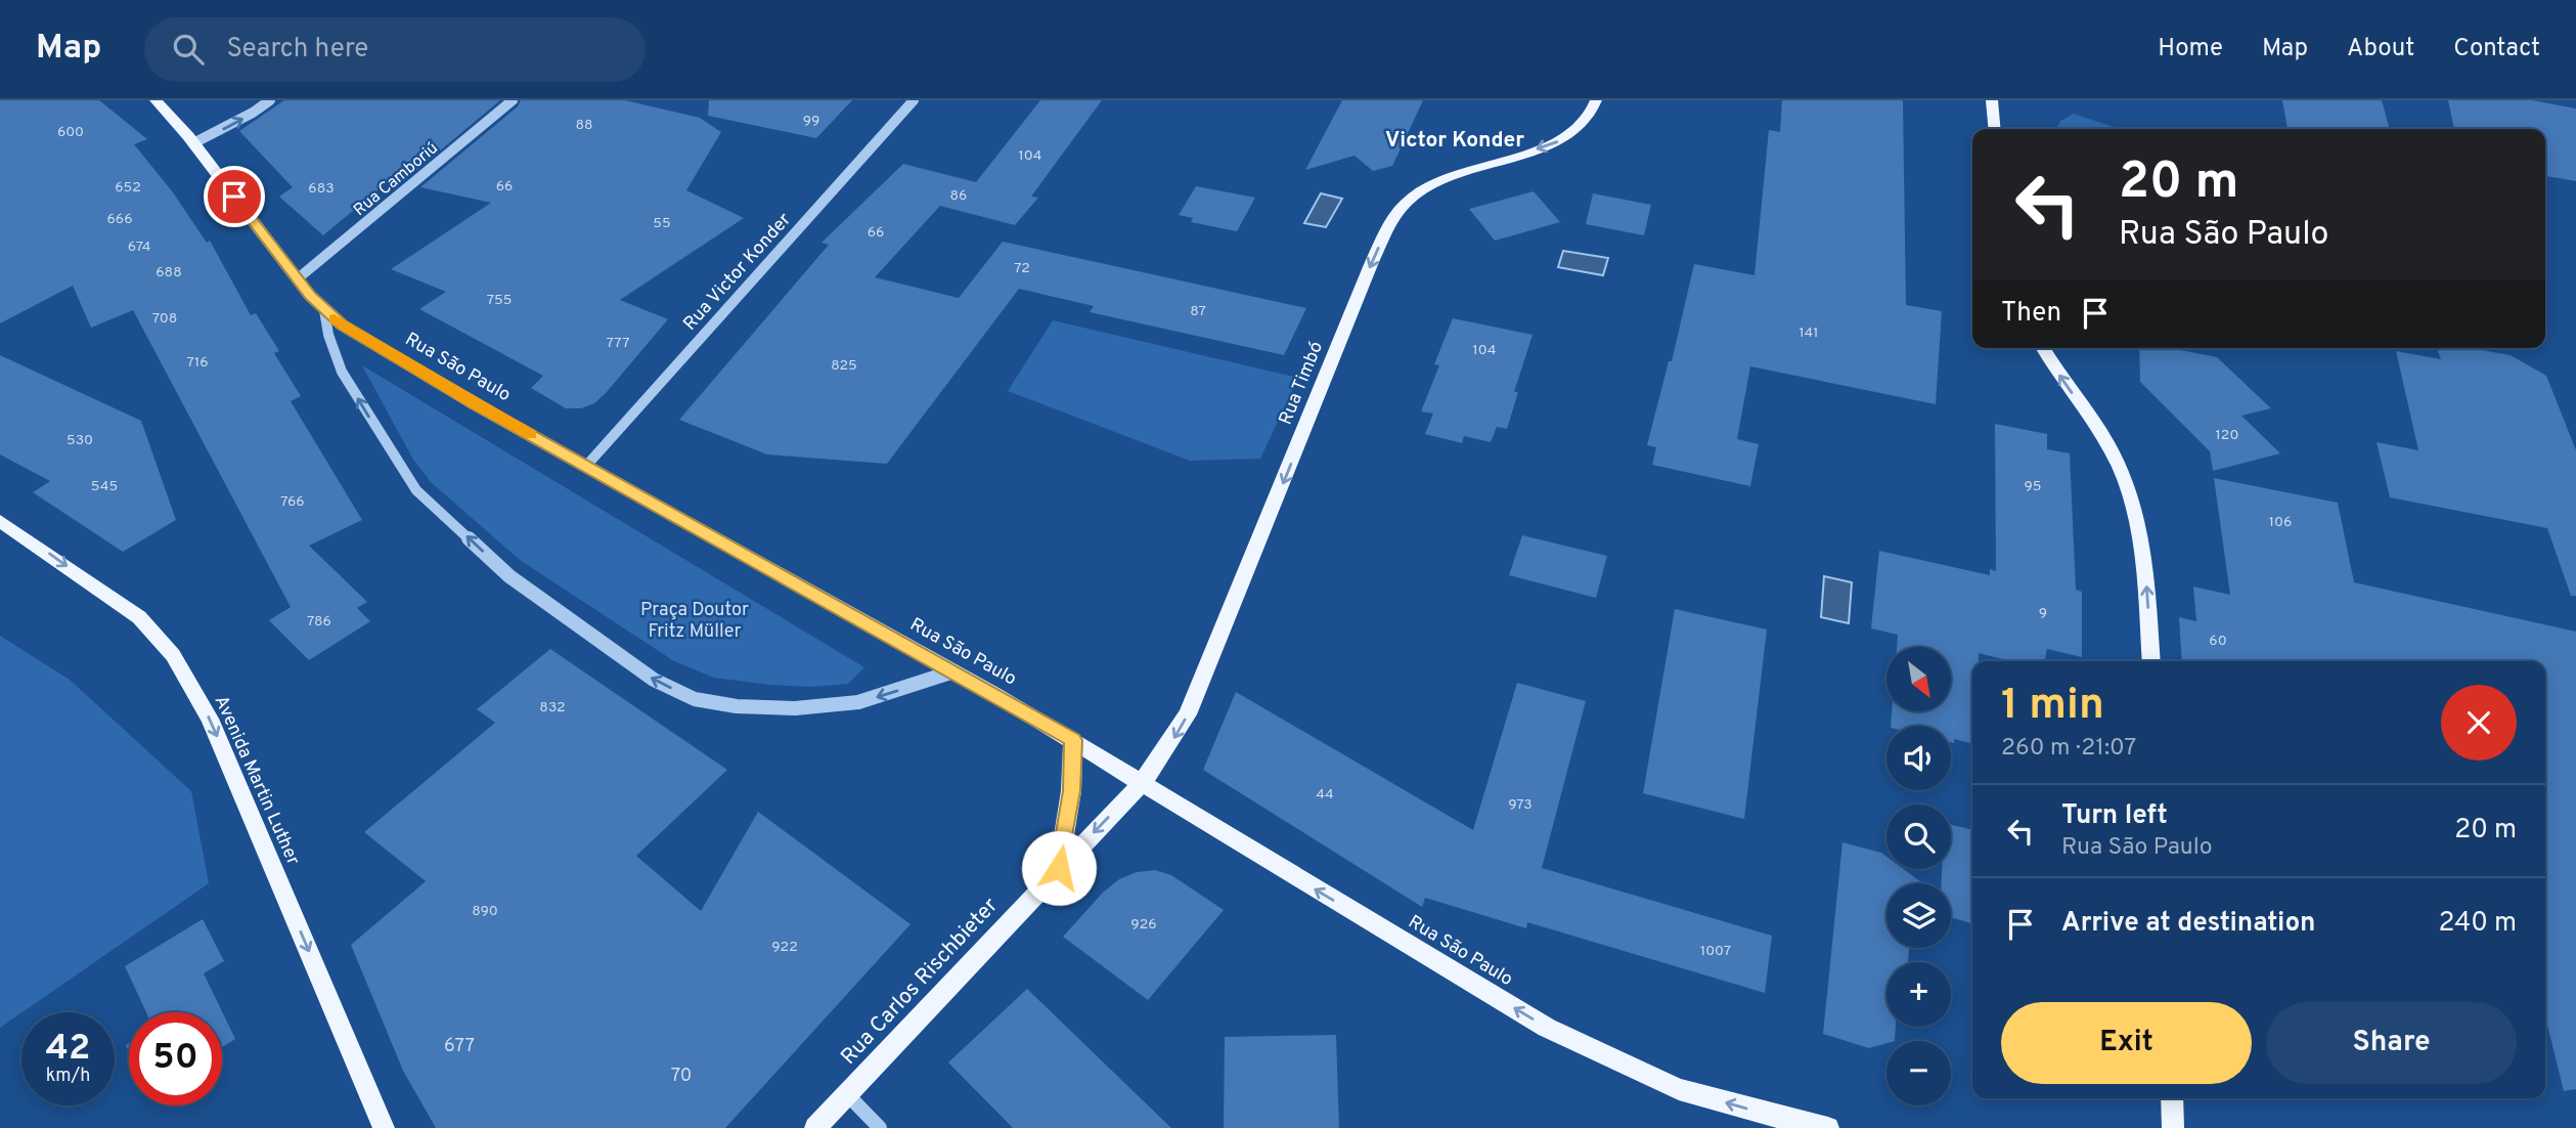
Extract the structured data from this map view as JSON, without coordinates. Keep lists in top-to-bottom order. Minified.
{"streets":{"main road":["Rua São Paulo","Rua Timbó","Avenida Martin Luther","Rua Carlos Rischbieter"],"street":["Rua Camboriú","Rua Victor Konder"]},"crossings":[["Rua Camboriú","Rua São Paulo"],["Rua Victor Konder","Rua São Paulo"],["Rua São Paulo","Rua Timbó"],["Rua São Paulo","Rua Carlos Rischbieter"],["Rua Timbó","Rua Carlos Rischbieter"]],"one_way":["Rua São Paulo","Rua Timbó","Avenida Martin Luther"],"districts":["Victor Konder"],"parks":["Praça Doutor Fritz Müller"],"house_numbers":["99","88","600","104","66","652","683","86","666","55","66","674","72","688","755","87","708","141","777","104","716","825","120","530","545","95","766","106","9","786","60","832","44","973","890","926","922","1007","677","70"],"north":"bottom right","page":{"header":"Map","search":"Search here","nav":["Home","Map","About","Contact"],"turn":["20 m","Rua São Paulo"],"then":"Then","map_buttons":["+","−"],"heading":["1 min","260 m · 21:07"],"list":[{"name":"Turn left","note":"Rua São Paulo","value":"20 m"},{"name":"Arrive at destination","value":"240 m"}],"buttons":["Exit","Share"],"speed":"42 km/h","limit":"50"}}
